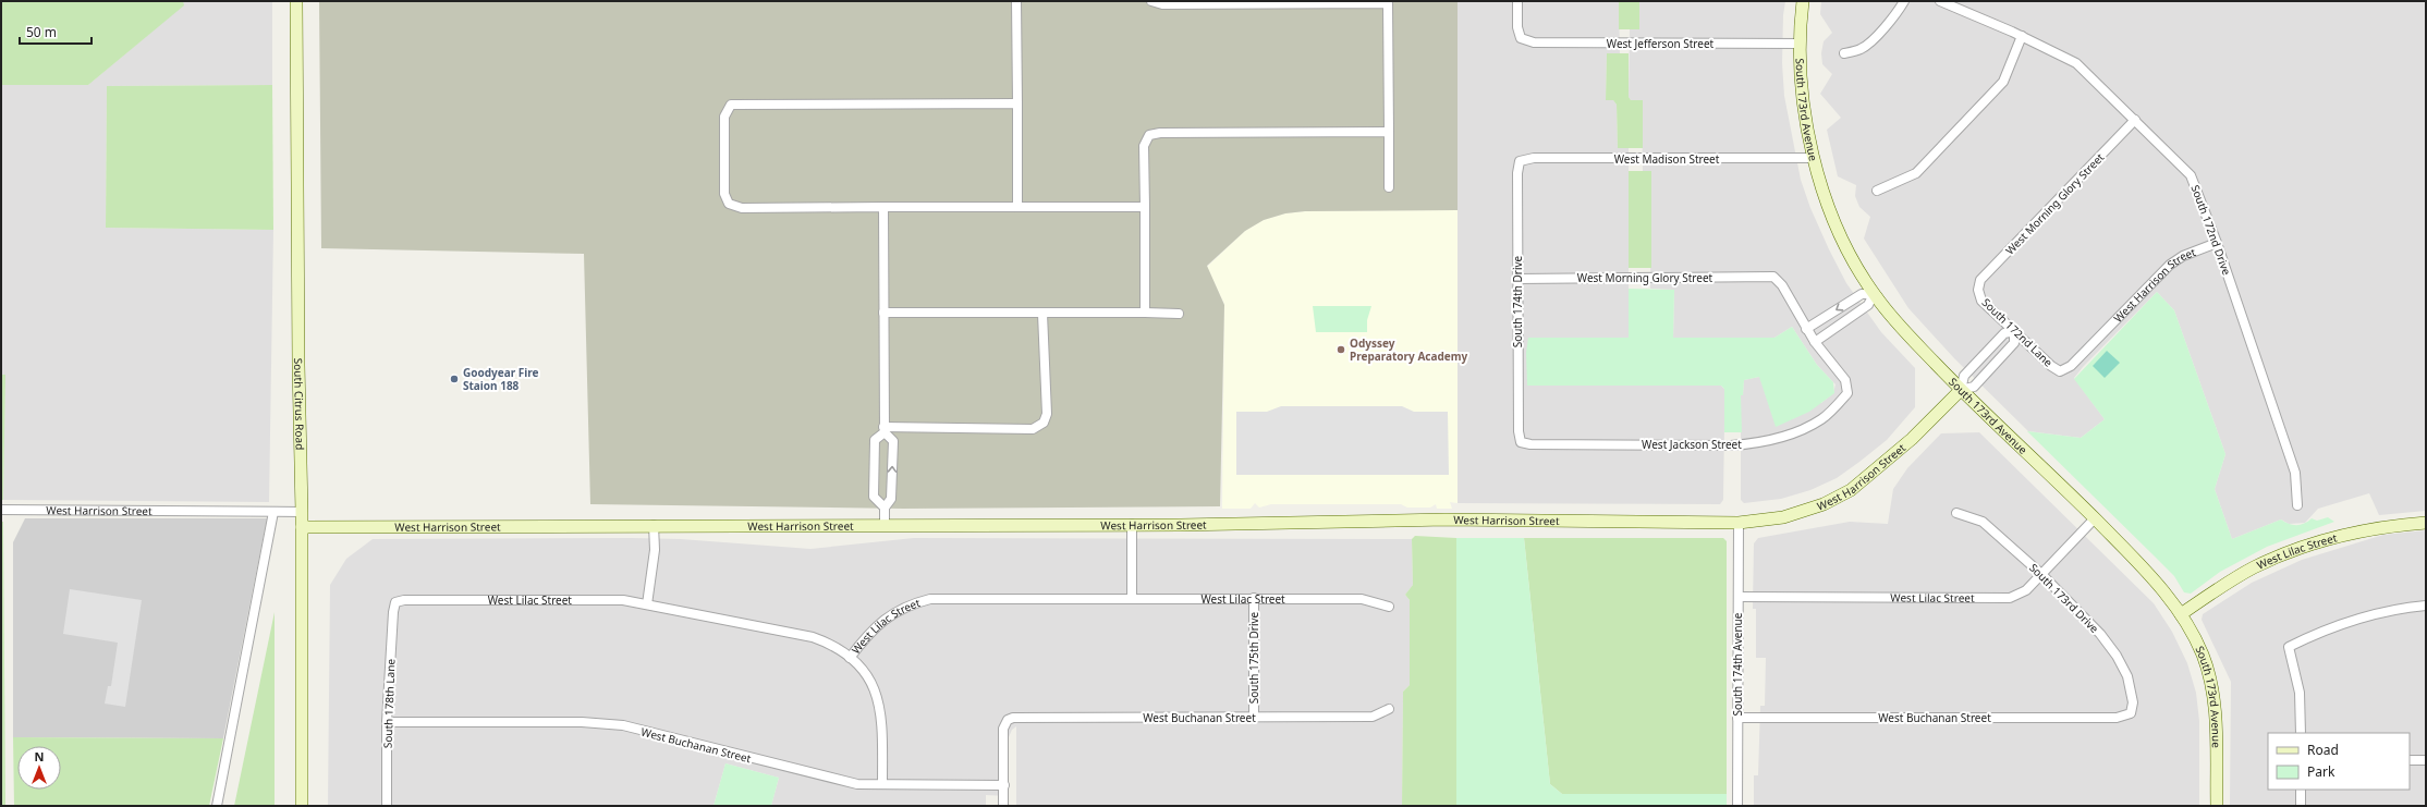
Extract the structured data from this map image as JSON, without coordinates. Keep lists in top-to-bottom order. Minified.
{"streets":{"street":["West Jefferson Street","South 173rd Avenue","West Madison Street","West Morning Glory Street","South 172nd Drive","West Harrison Street","South 174th Drive","South 172nd Lane","South Citrus Road","West Jackson Street","West Lilac Street","South 173rd Drive","South 175th Drive","South 174th Avenue","South 178th Lane","West Buchanan Street"]},"crossings":[["West Jefferson Street","South 173rd Avenue"],["South 173rd Avenue","West Madison Street"],["South 173rd Avenue","West Harrison Street"],["South 173rd Avenue","West Lilac Street"],["West Madison Street","South 174th Drive"],["West Morning Glory Street","South 172nd Drive"],["West Morning Glory Street","South 174th Drive"],["West Morning Glory Street","South 172nd Lane"],["South 172nd Drive","West Harrison Street"],["West Harrison Street","South 172nd Lane"],["West Harrison Street","South Citrus Road"],["West Harrison Street","South 174th Avenue"],["South 174th Drive","West Jackson Street"],["West Lilac Street","South 173rd Drive"],["West Lilac Street","South 175th Drive"],["West Lilac Street","South 174th Avenue"],["West Lilac Street","South 178th Lane"],["South 173rd Drive","West Buchanan Street"],["South 175th Drive","West Buchanan Street"],["South 174th Avenue","West Buchanan Street"],["South 178th Lane","West Buchanan Street"]],"places":["Odyssey Preparatory Academy","Goodyear Fire Staion 188"],"legend":["Road","Park"],"scale_bar":"50 m","north":"top"}
